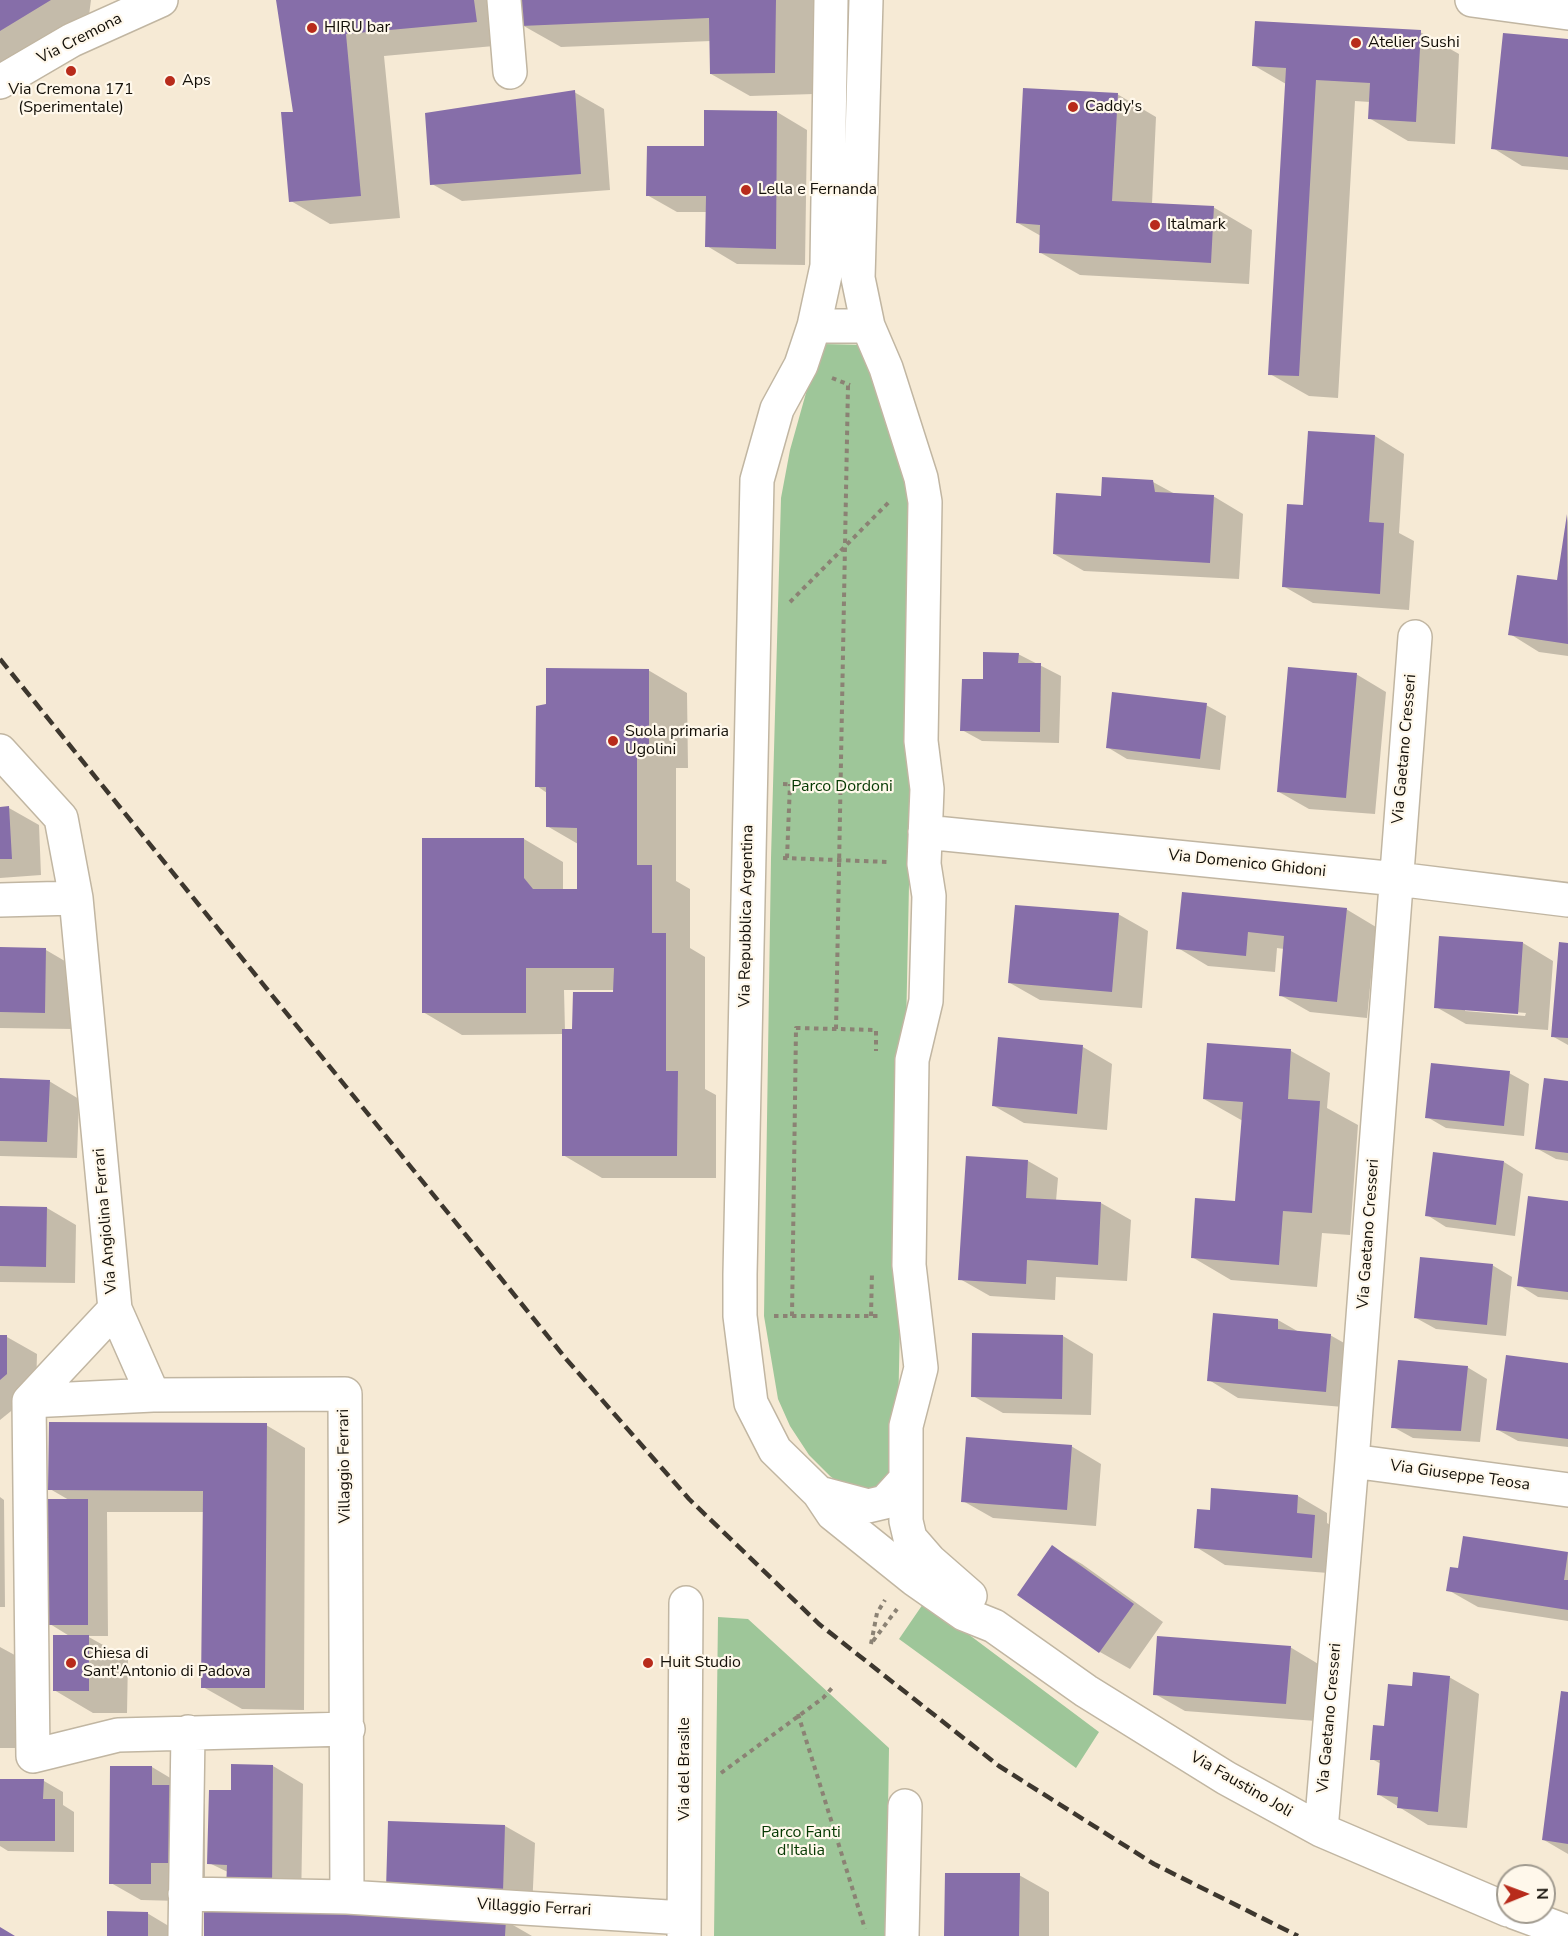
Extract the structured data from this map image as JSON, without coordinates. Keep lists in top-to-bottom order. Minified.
{"streets":{"street":["Via Cremona","Via Gaetano Cresseri","Via Domenico Ghidoni","Via Repubblica Argentina","Via Angiolina Ferrari","Villaggio Ferrari","Via Giuseppe Teosa","Via del Brasile","Via Faustino Joli"]},"crossings":[["Via Gaetano Cresseri","Via Domenico Ghidoni"],["Via Gaetano Cresseri","Via Giuseppe Teosa"],["Via Gaetano Cresseri","Via Faustino Joli"],["Via Repubblica Argentina","Via Faustino Joli"],["Via Angiolina Ferrari","Villaggio Ferrari"],["Villaggio Ferrari","Via del Brasile"]],"parks":["Parco Dordoni","Parco Fanti d'Italia"],"places":["HIRU bar","Atelier Sushi","Via Cremona 171 (Sperimentale)","Aps","Caddy's","Lella e Fernanda","Italmark","Suola primaria Ugolini","Chiesa di Sant'Antonio di Padova","Huit Studio"],"north":"right"}
